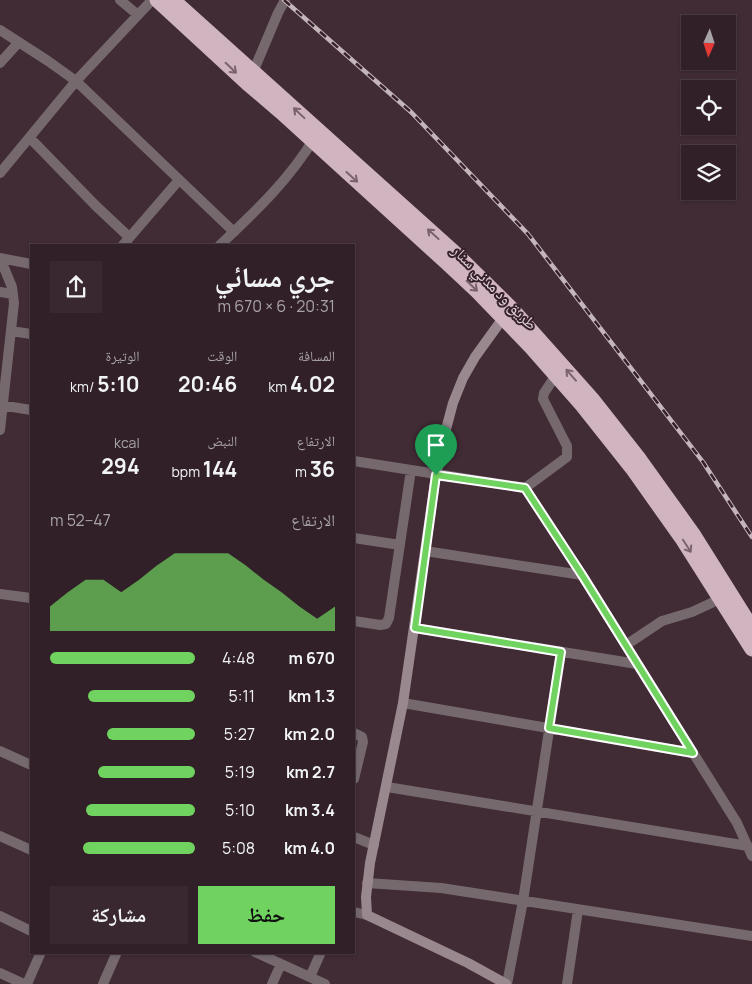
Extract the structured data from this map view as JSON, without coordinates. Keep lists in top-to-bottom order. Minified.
{"streets":{"highway":["طريق ود مدني سنار"]},"north":"bottom","page":{"heading":["جري مسائي","20:31 · 6 × 670 m"],"stats":[["المسافة","4.02 km"],["الوقت","20:46"],["الوتيرة","5:10 /km"],["الارتفاع","36 m"],["النبض","144 bpm"],["kcal","294"]],"chart":["الارتفاع","47–52 m"],"list":[{"name":"670 m","note":"4:48"},{"name":"1.3 km","note":"5:11"},{"name":"2.0 km","note":"5:27"},{"name":"2.7 km","note":"5:19"},{"name":"3.4 km","note":"5:10"},{"name":"4.0 km","note":"5:08"}],"buttons":["حفظ","مشاركة"]}}
